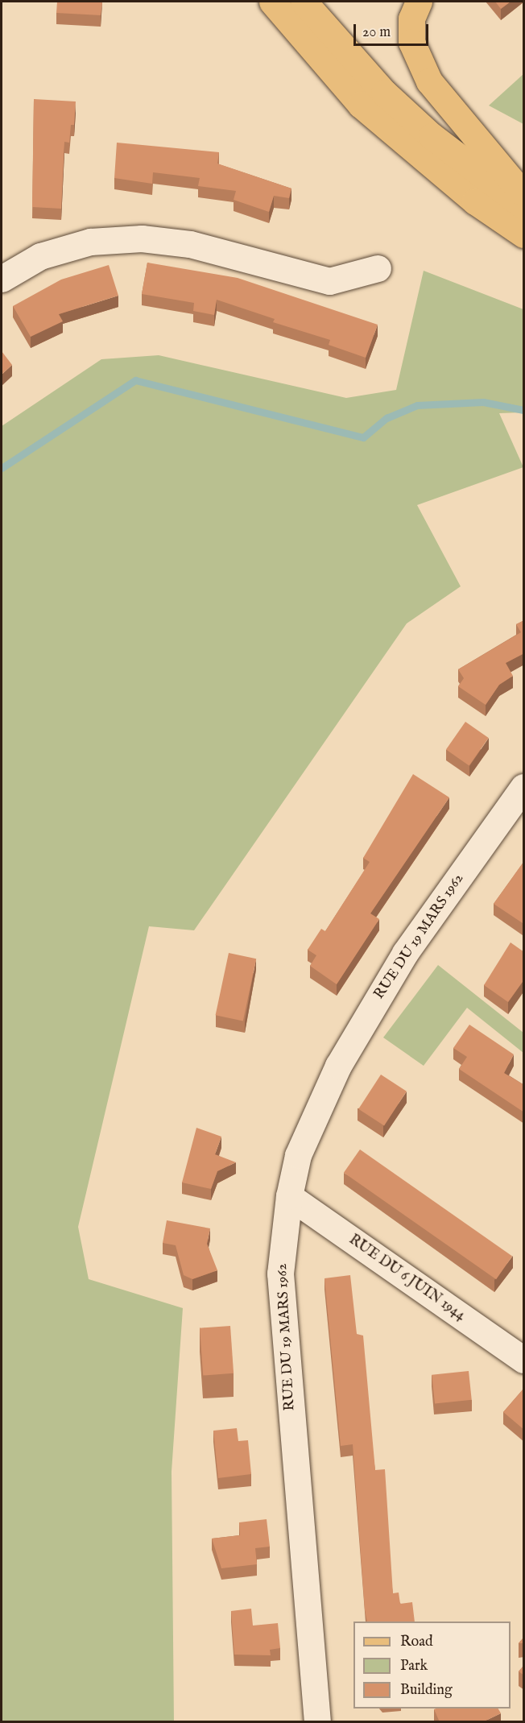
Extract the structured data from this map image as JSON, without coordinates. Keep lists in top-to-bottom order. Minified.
{"streets":{"street":["RUE DU 19 MARS 1962","RUE DU 6 JUIN 1944"]},"crossings":[["RUE DU 19 MARS 1962","RUE DU 6 JUIN 1944"]],"legend":["Road","Park","Building"],"scale_bar":"20 m"}
